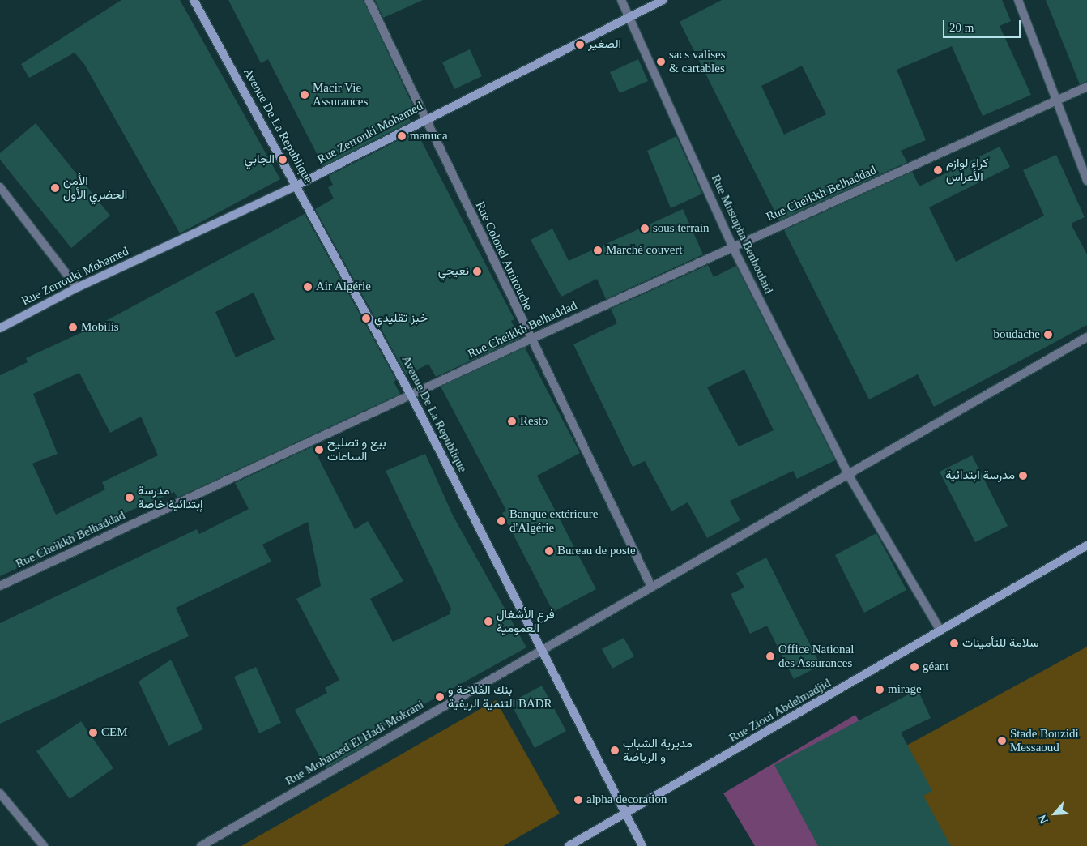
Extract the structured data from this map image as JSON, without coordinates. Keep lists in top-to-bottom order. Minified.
{"streets":{"main road":["Avenue De La Republique","Rue Zerrouki Mohamed","Rue Zioui Abdelmadjid"],"street":["Rue Cheikkh Belhaddad","Rue Mustapha Benboulaid","Rue Colonel Amirouche","Rue Mohamed El Hadi Mokrani"]},"crossings":[["Avenue De La Republique","Rue Zerrouki Mohamed"],["Avenue De La Republique","Rue Cheikkh Belhaddad"],["Avenue De La Republique","Rue Zioui Abdelmadjid"],["Avenue De La Republique","Rue Mohamed El Hadi Mokrani"],["Rue Zerrouki Mohamed","Rue Mustapha Benboulaid"],["Rue Zerrouki Mohamed","Rue Colonel Amirouche"],["Rue Cheikkh Belhaddad","Rue Mustapha Benboulaid"],["Rue Cheikkh Belhaddad","Rue Colonel Amirouche"],["Rue Mustapha Benboulaid","Rue Zioui Abdelmadjid"],["Rue Mustapha Benboulaid","Rue Mohamed El Hadi Mokrani"],["Rue Colonel Amirouche","Rue Mohamed El Hadi Mokrani"]],"places":["الصغير","sacs valises & cartables","Macir Vie Assurances","manuca","الجابي","كراء لوازم الأعراس","الأمن الحضري الأول","sous terrain","Marché couvert","نعيجي","Air Algérie","خبز تقليدي","Mobilis","boudache","Resto","بيع و تصليح الساعات","مدرسة ابتدائية","مدرسة إبتدائية خاصة","Banque extérieure d'Algérie","Bureau de poste","فرع الأشغال العمومية","سلامة للتأمينات","Office National des Assurances","géant","mirage","بنك الفلاحة و التنمية الريفية BADR","CEM","Stade Bouzidi Messaoud","مديرية الشباب و الرياضة","alpha decoration"],"scale_bar":"20 m","north":"bottom left"}
